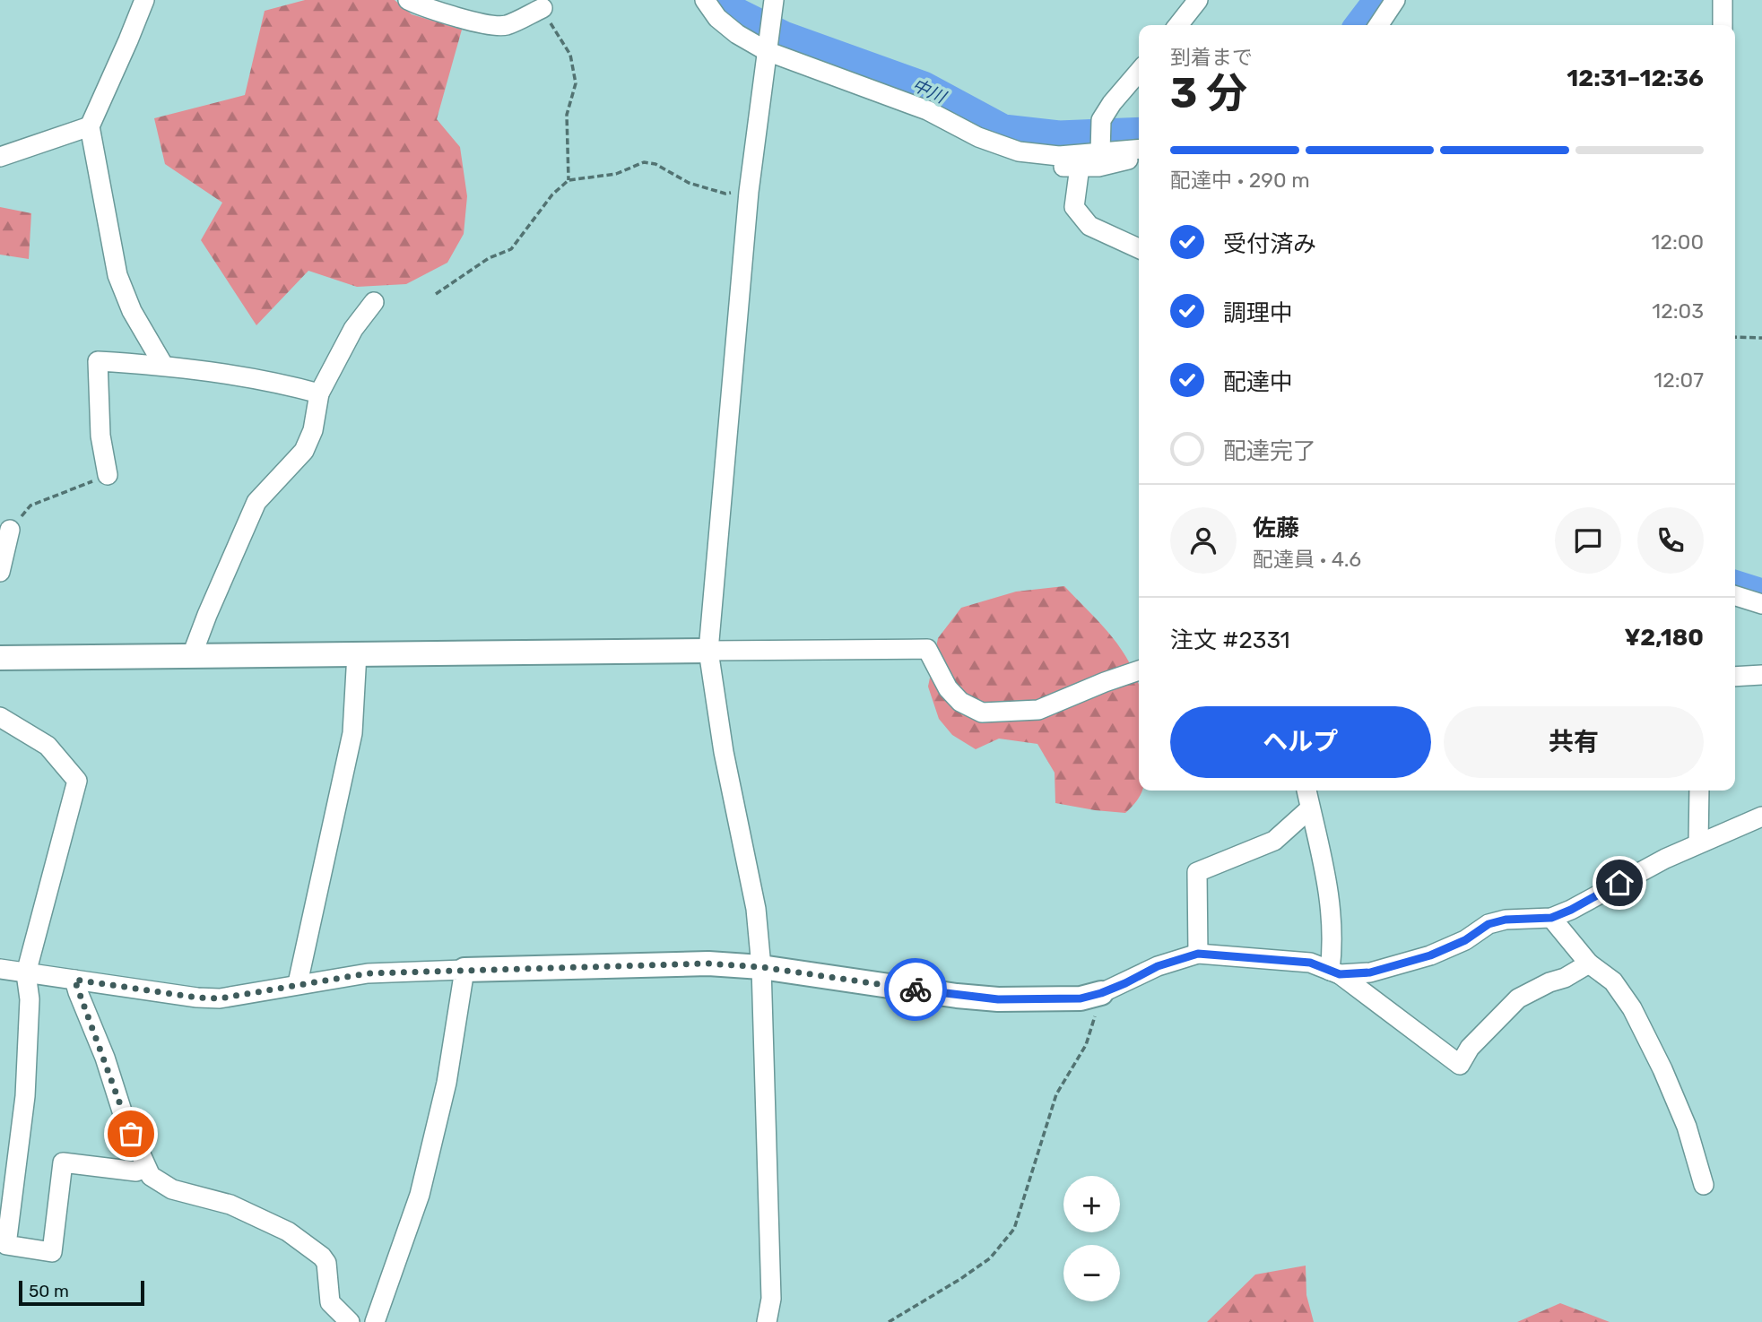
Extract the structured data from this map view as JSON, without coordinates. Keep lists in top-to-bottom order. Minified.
{"water":["中川"],"scale_bar":"50 m","page":{"heading":["3 分","到着まで","12:31–12:36"],"panel":["佐藤","配達員 · 4.6","注文 #2331","¥2,180"],"bar":"配達中 · 290 m","list":[["受付済み","12:00"],["調理中","12:03"],["配達中","12:07"],"配達完了"],"buttons":["ヘルプ","共有"],"map_buttons":["+","−"],"scale":"50 m"}}
